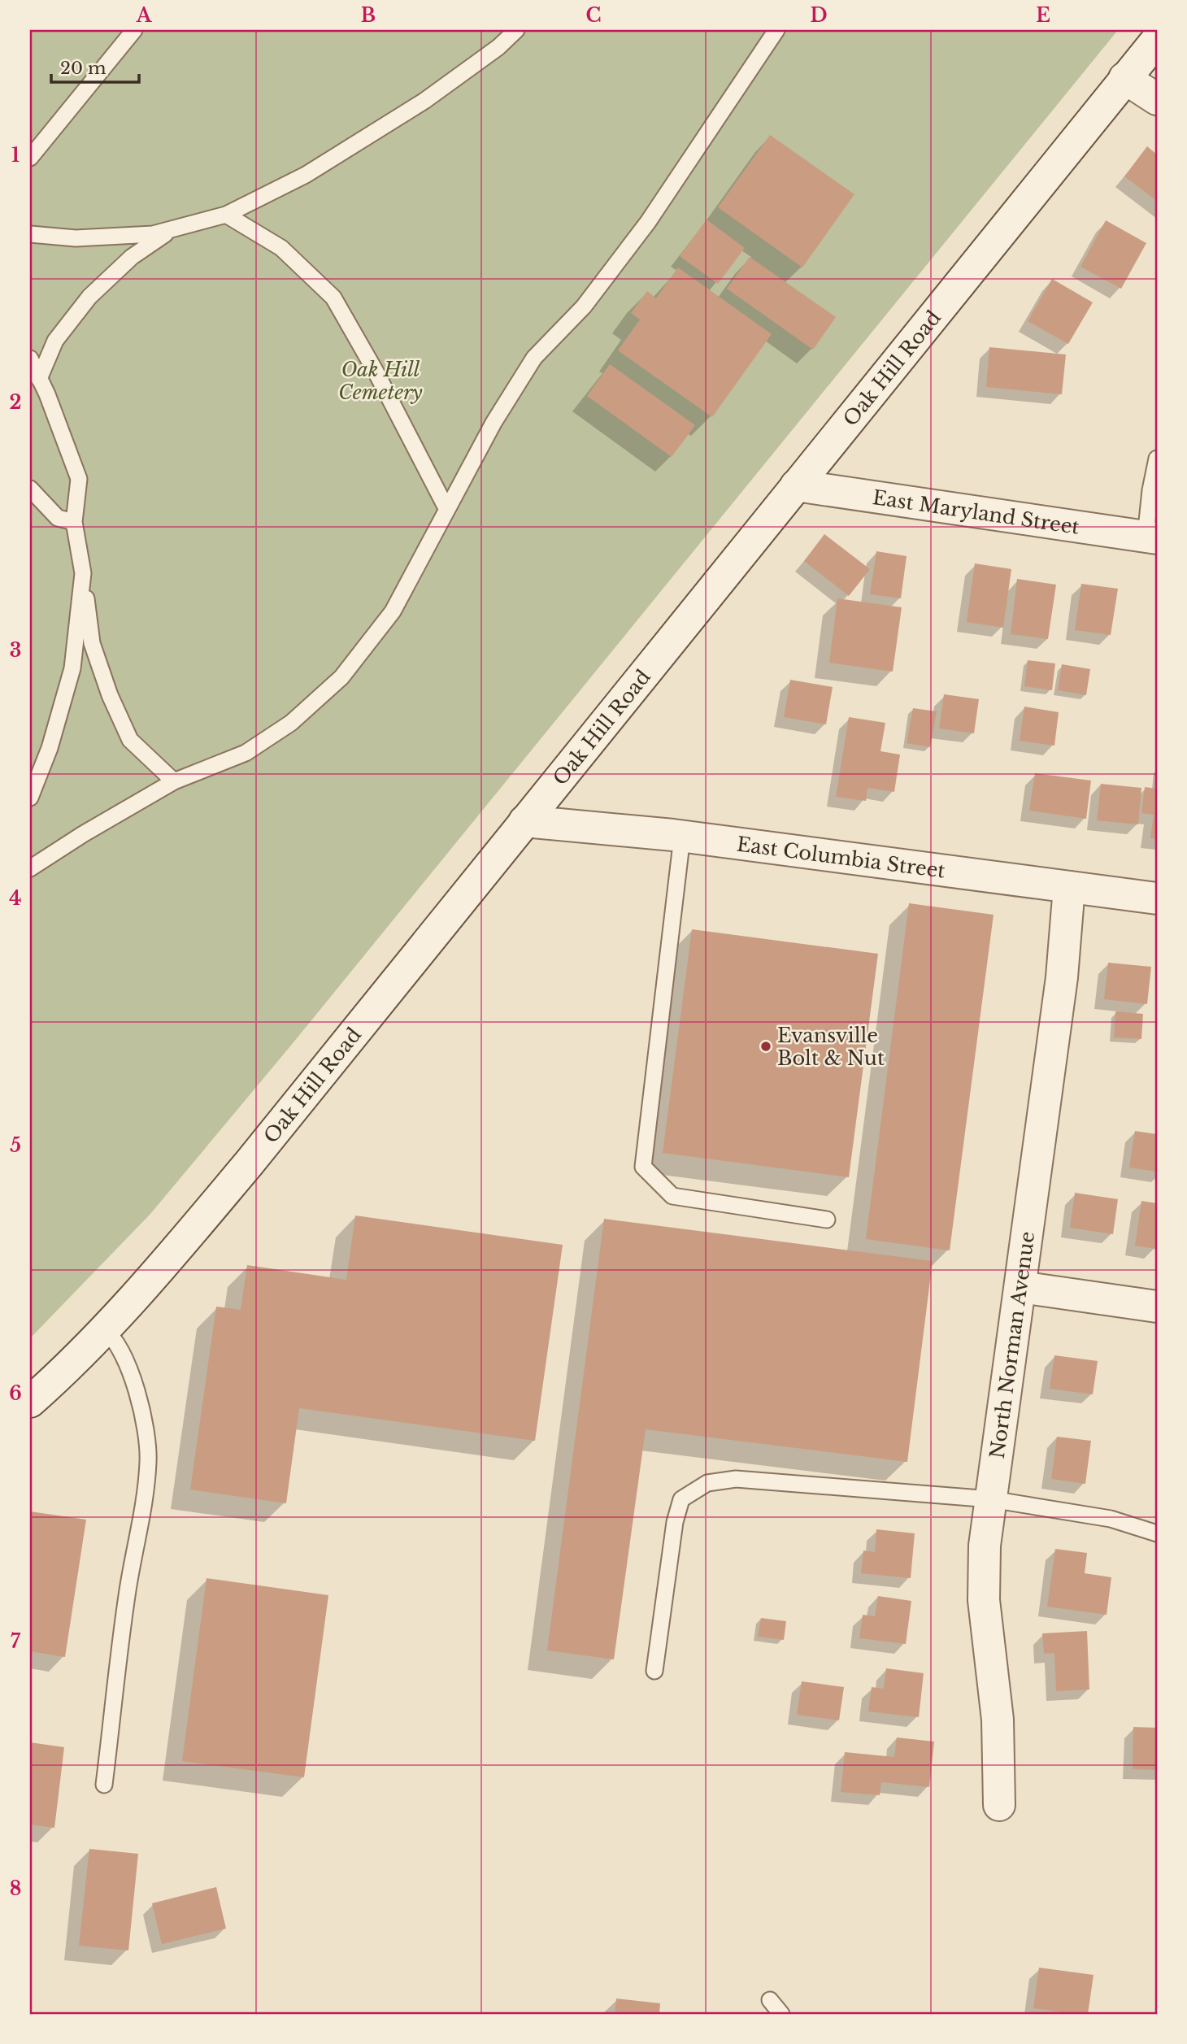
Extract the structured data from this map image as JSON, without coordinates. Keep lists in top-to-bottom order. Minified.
{"streets":{"street":["Oak Hill Road","East Maryland Street","East Columbia Street","North Norman Avenue"]},"crossings":[["Oak Hill Road","East Maryland Street"],["Oak Hill Road","East Columbia Street"],["East Columbia Street","North Norman Avenue"]],"parks":["Oak Hill Cemetery"],"places":["Evansville Bolt & Nut"],"scale_bar":"20 m","grid":{"columns":["A","B","C","D","E"],"rows":["1","2","3","4","5","6","7","8"]}}
